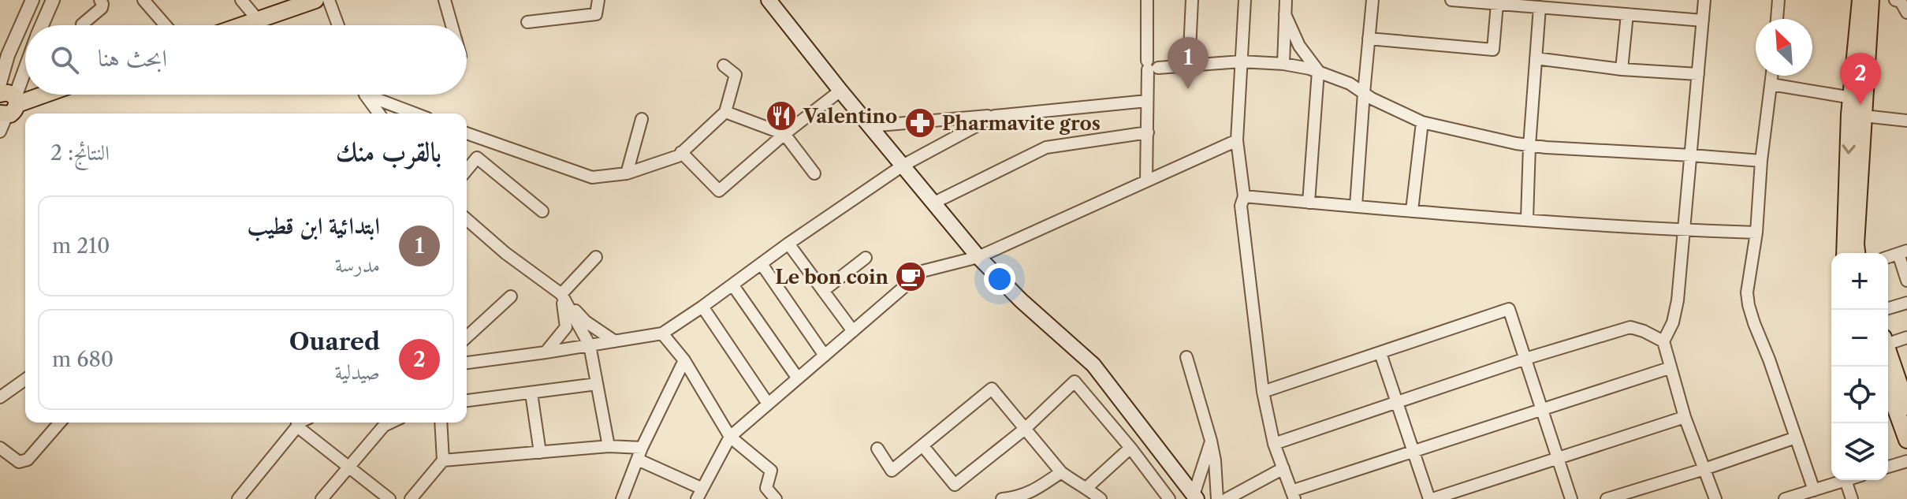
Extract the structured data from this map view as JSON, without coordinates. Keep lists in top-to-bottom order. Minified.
{"places":{"restaurant":["Valentino"],"pharmacy":["Pharmavite gros"],"cafe":["Le bon coin"]},"north":"top left","page":{"search":"ابحث هنا","pins":["1","2"],"heading":["بالقرب منك","النتائج: 2"],"list":[{"mark":"1","name":"ابتدائية ابن قطيب","note":"مدرسة","value":"210 m"},{"mark":"2","name":"Ouared","note":"صيدلية","value":"680 m"}],"map_buttons":["+","−"]}}
